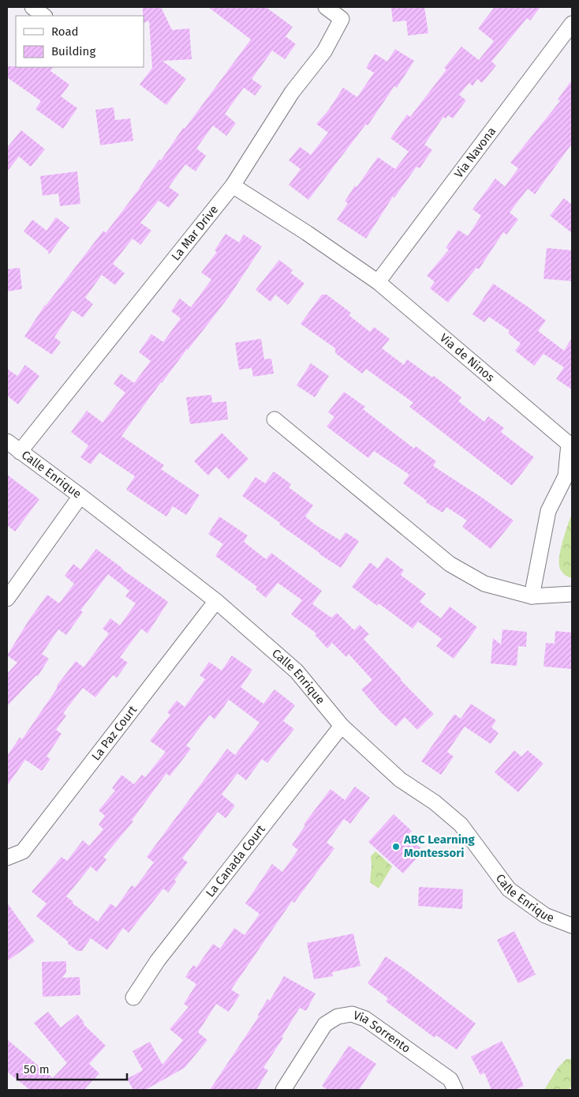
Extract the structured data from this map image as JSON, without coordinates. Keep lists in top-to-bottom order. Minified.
{"streets":{"street":["Via Navona","La Mar Drive","Via de Ninos","Calle Enrique","La Paz Court","La Canada Court","Via Sorrento"]},"crossings":[["Via Navona","Via de Ninos"],["La Mar Drive","Via de Ninos"],["La Mar Drive","Calle Enrique"],["Calle Enrique","La Paz Court"],["Calle Enrique","La Canada Court"]],"places":["ABC Learning Montessori"],"legend":["Road","Building"],"scale_bar":"50 m"}
